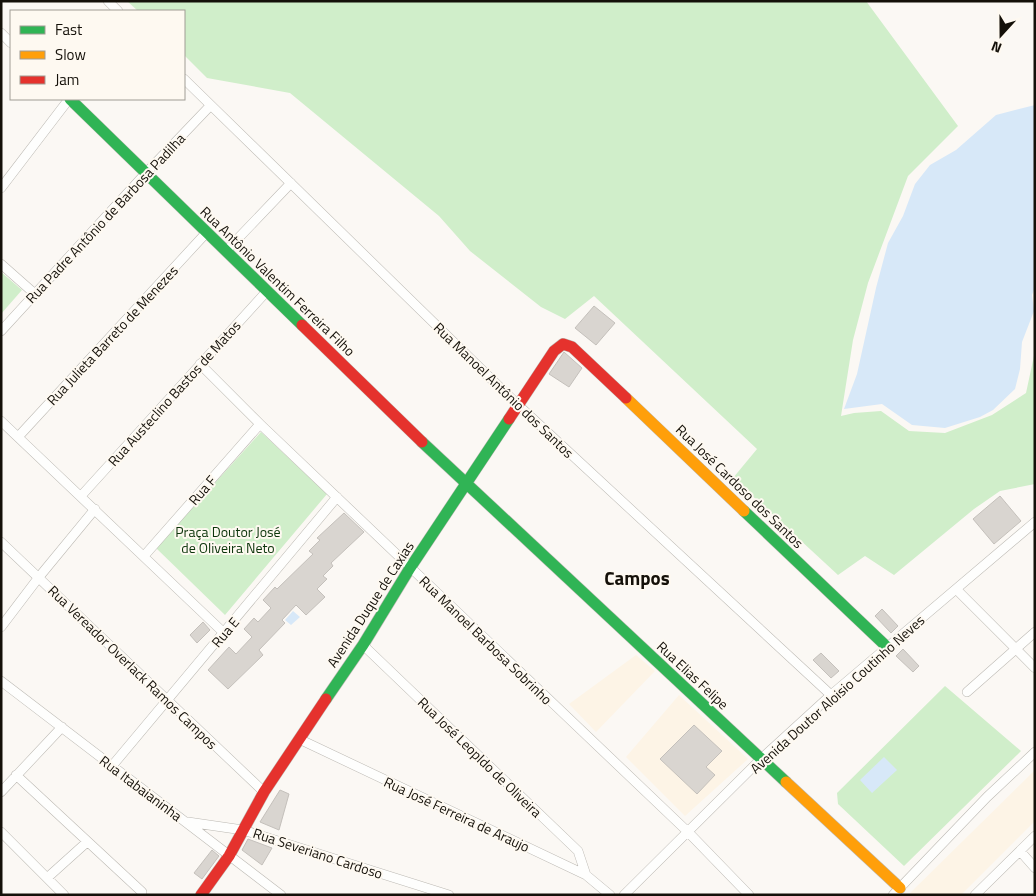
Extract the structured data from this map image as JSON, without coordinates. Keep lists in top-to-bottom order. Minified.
{"streets":{"street":["Rua Padre Antônio de Barbosa Padilha","Rua Antônio Valentim Ferreira Filho","Rua Julieta Barreto de Menezes","Rua Manoel Antônio dos Santos","Rua Austeclino Bastos de Matos","Rua José Cardoso dos Santos","Rua F","Avenida Duque de Caxias","Rua E","Rua Manoel Barbosa Sobrinho","Rua Vereador Overlack Ramos Campos","Rua Elias Felipe","Avenida Doutor Aloisio Coutinho Neves","Rua José Leopldo de Oliveira","Rua Itabaianinha","Rua José Ferreira de Araujo","Rua Severiano Cardoso"]},"crossings":[["Rua Padre Antônio de Barbosa Padilha","Rua Antônio Valentim Ferreira Filho"],["Rua Padre Antônio de Barbosa Padilha","Rua Manoel Antônio dos Santos"],["Rua Antônio Valentim Ferreira Filho","Rua Julieta Barreto de Menezes"],["Rua Antônio Valentim Ferreira Filho","Rua Austeclino Bastos de Matos"],["Rua Antônio Valentim Ferreira Filho","Avenida Duque de Caxias"],["Rua Antônio Valentim Ferreira Filho","Rua Elias Felipe"],["Rua Manoel Antônio dos Santos","Avenida Duque de Caxias"],["Rua Manoel Antônio dos Santos","Avenida Doutor Aloisio Coutinho Neves"],["Rua Austeclino Bastos de Matos","Rua Manoel Barbosa Sobrinho"],["Rua José Cardoso dos Santos","Avenida Duque de Caxias"],["Rua José Cardoso dos Santos","Avenida Doutor Aloisio Coutinho Neves"],["Rua F","Rua Manoel Barbosa Sobrinho"],["Avenida Duque de Caxias","Rua Manoel Barbosa Sobrinho"],["Avenida Duque de Caxias","Rua Vereador Overlack Ramos Campos"],["Avenida Duque de Caxias","Rua Elias Felipe"],["Avenida Duque de Caxias","Rua José Leopldo de Oliveira"],["Avenida Duque de Caxias","Rua Itabaianinha"],["Avenida Duque de Caxias","Rua José Ferreira de Araujo"],["Avenida Duque de Caxias","Rua Severiano Cardoso"],["Rua E","Rua Manoel Barbosa Sobrinho"],["Rua E","Rua Vereador Overlack Ramos Campos"],["Rua E","Rua Itabaianinha"],["Rua Manoel Barbosa Sobrinho","Avenida Doutor Aloisio Coutinho Neves"],["Rua Elias Felipe","Avenida Doutor Aloisio Coutinho Neves"],["Rua José Leopldo de Oliveira","Rua José Ferreira de Araujo"],["Rua Itabaianinha","Rua Severiano Cardoso"]],"districts":["Campos"],"parks":["Praça Doutor José de Oliveira Neto"],"legend":["Fast","Slow","Jam"],"north":"bottom"}
